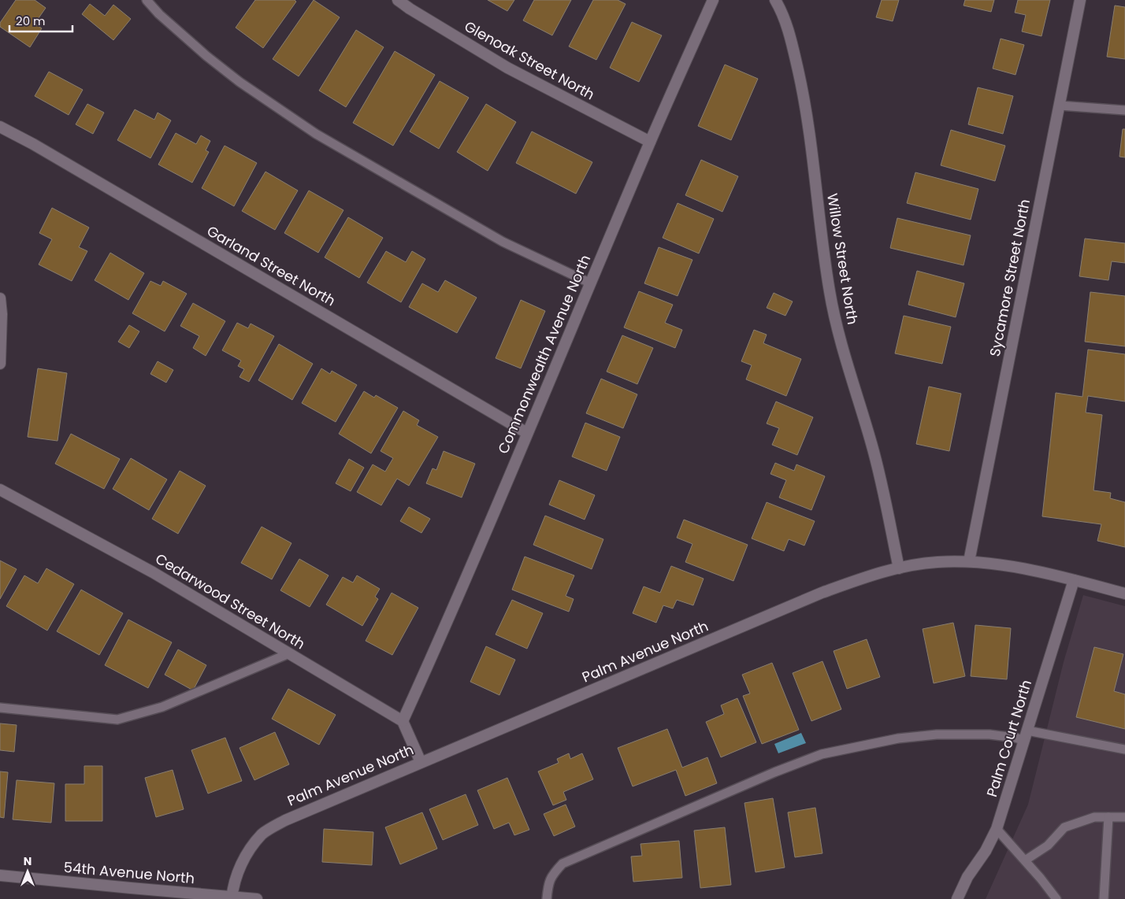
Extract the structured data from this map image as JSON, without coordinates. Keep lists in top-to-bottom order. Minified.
{"streets":{"street":["Glenoak Street North","Willow Street North","Garland Street North","Sycamore Street North","Commonwealth Avenue North","Cedarwood Street North","Palm Avenue North","Palm Court North","54th Avenue North"]},"crossings":[["Glenoak Street North","Commonwealth Avenue North"],["Willow Street North","Palm Avenue North"],["Garland Street North","Commonwealth Avenue North"],["Sycamore Street North","Palm Avenue North"],["Commonwealth Avenue North","Cedarwood Street North"],["Palm Avenue North","Palm Court North"],["Palm Avenue North","54th Avenue North"]],"scale_bar":"20 m","north":"top"}
